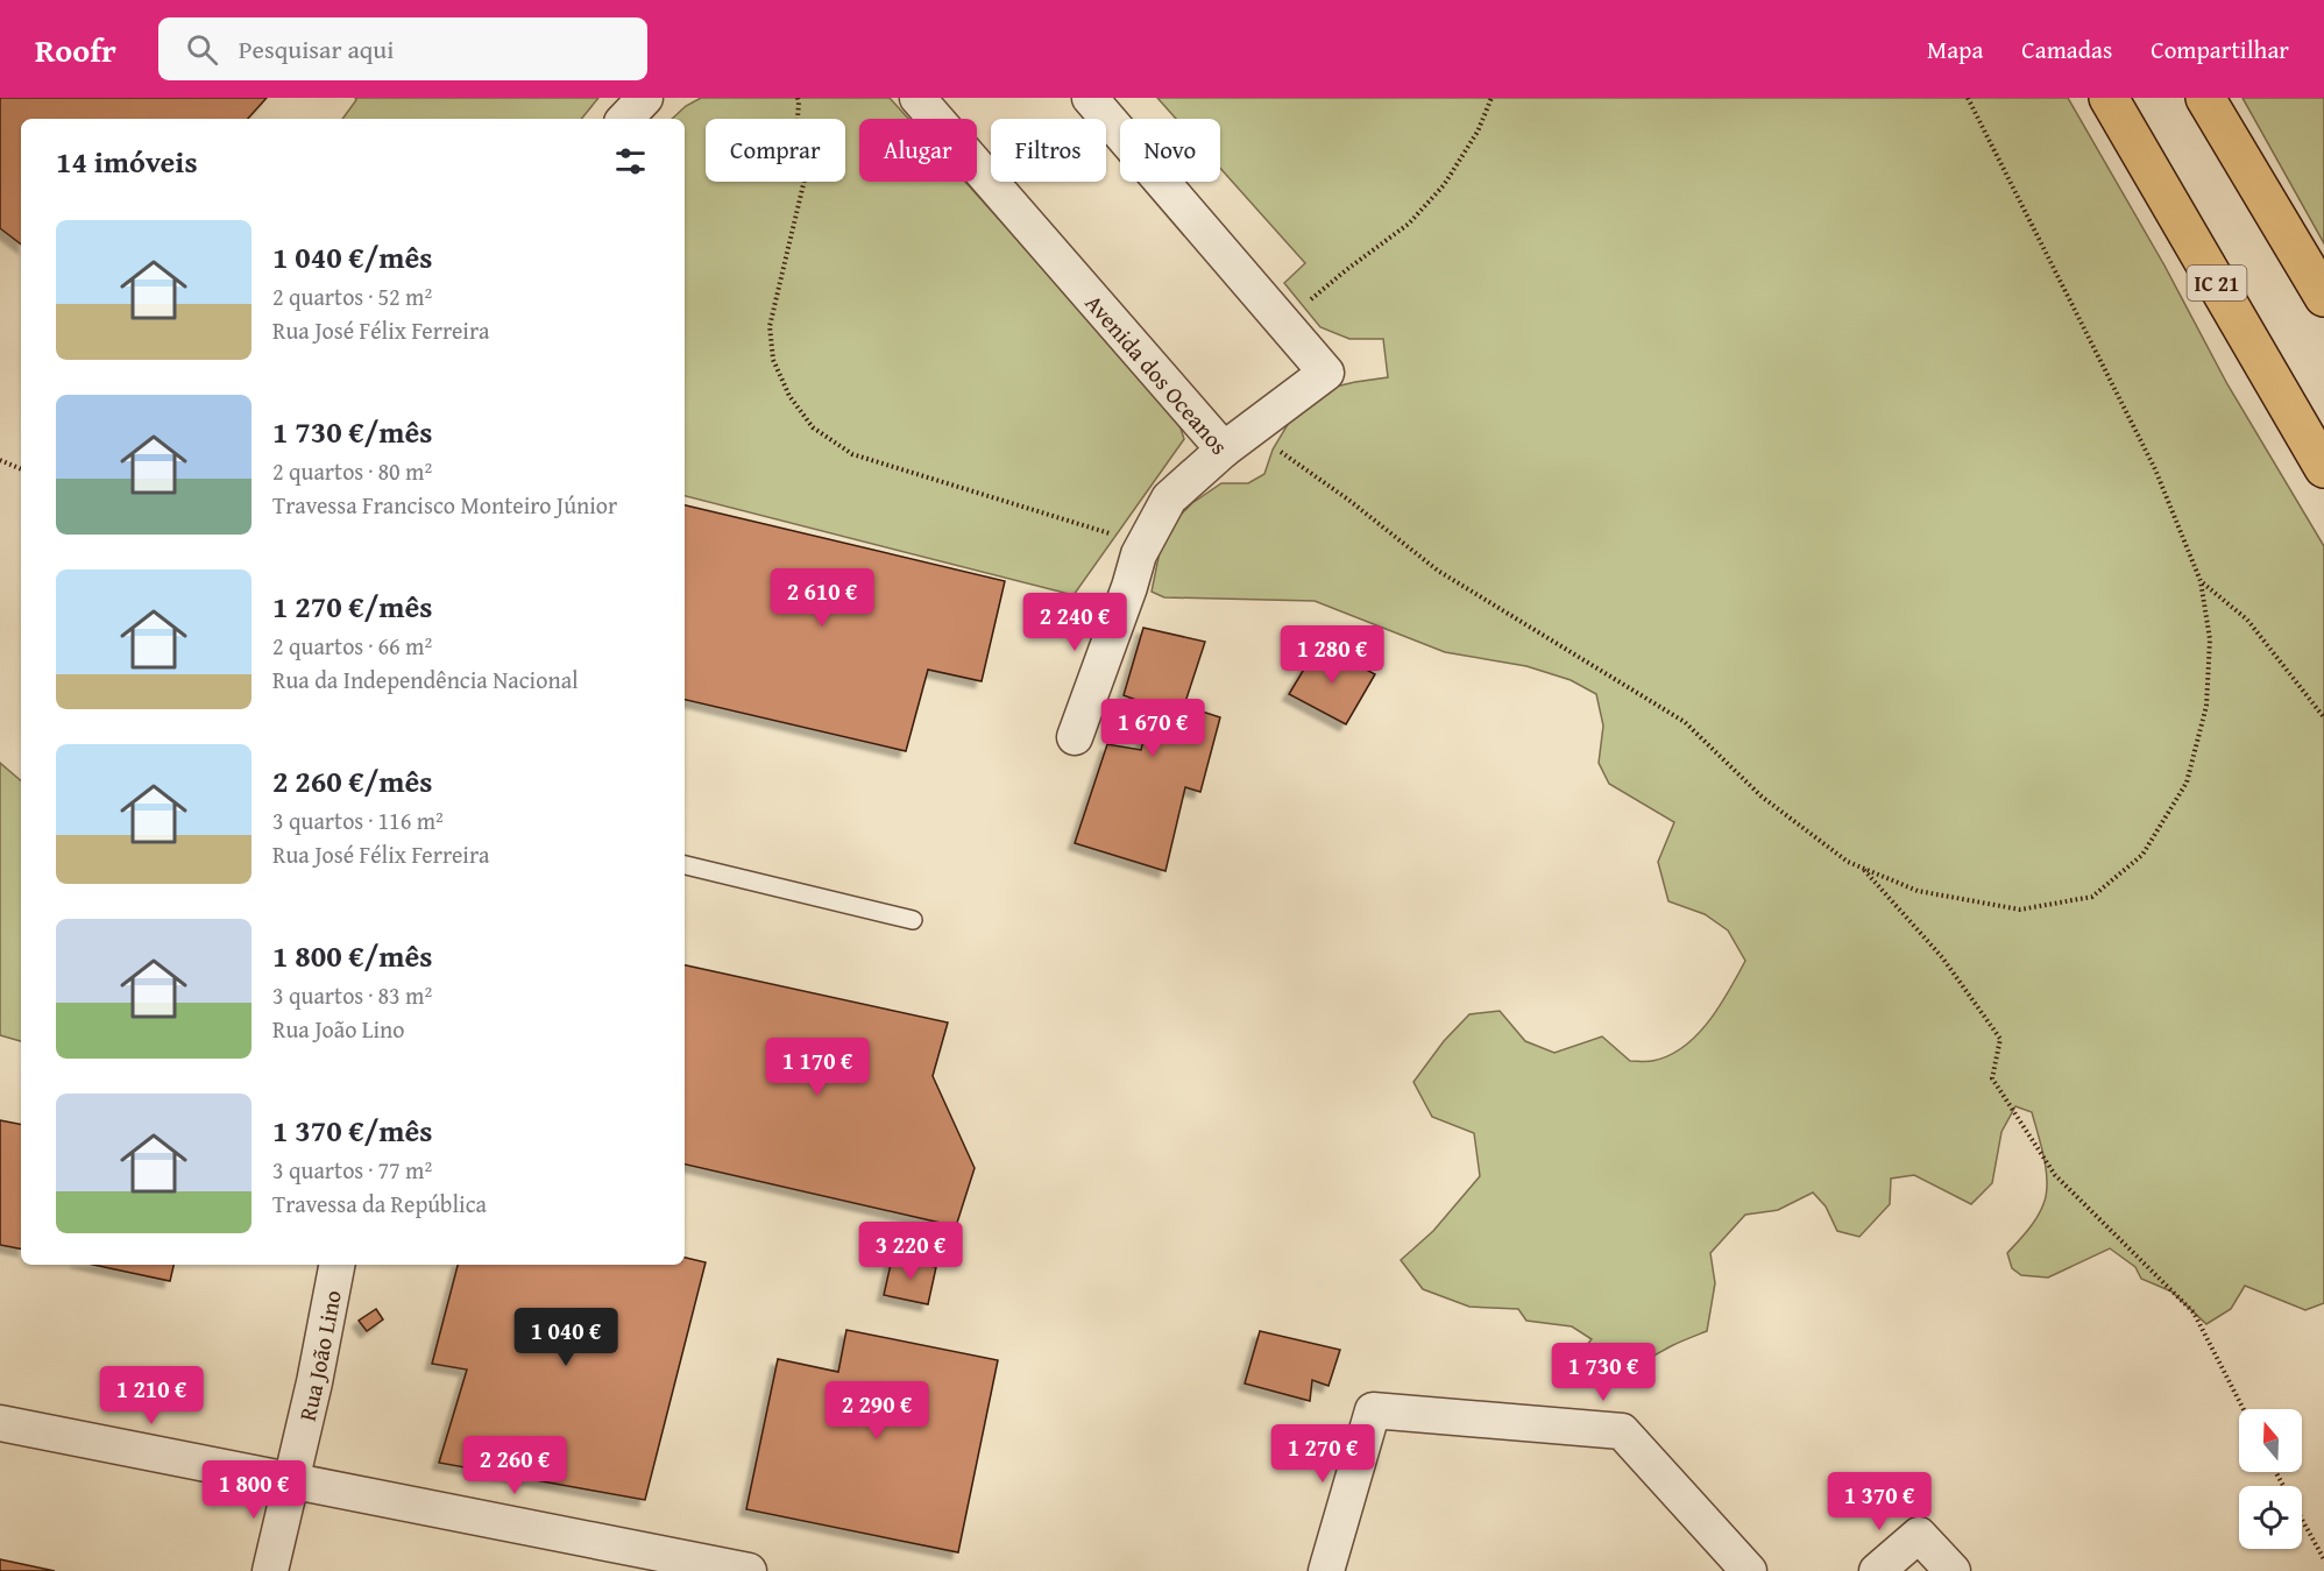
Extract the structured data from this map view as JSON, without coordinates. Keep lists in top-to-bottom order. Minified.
{"streets":{"highway":["IC 21"],"street":["Avenida dos Oceanos","Rua João Lino"]},"north":"top","page":{"header":"Roofr","search":"Pesquisar aqui","nav":["Mapa","Camadas","Compartilhar"],"chip":["Comprar","Alugar","Filtros","Novo"],"heading":"14 imóveis","list":[{"name":"1 040 €/mês","note":"2 quartos · 52 m² · Rua José Félix Ferreira"},{"name":"1 730 €/mês","note":"2 quartos · 80 m² · Travessa Francisco Monteiro Júnior"},{"name":"1 270 €/mês","note":"2 quartos · 66 m² · Rua da Independência Nacional"},{"name":"2 260 €/mês","note":"3 quartos · 116 m² · Rua José Félix Ferreira"},{"name":"1 800 €/mês","note":"3 quartos · 83 m² · Rua João Lino"},{"name":"1 370 €/mês","note":"3 quartos · 77 m² · Travessa da República"}],"price":["2 610 €","2 240 €","1 280 €","1 670 €","1 170 €","3 220 €","1 040 €","1 730 €","1 210 €","2 290 €","1 270 €","2 260 €","1 800 €","1 370 €"]}}
